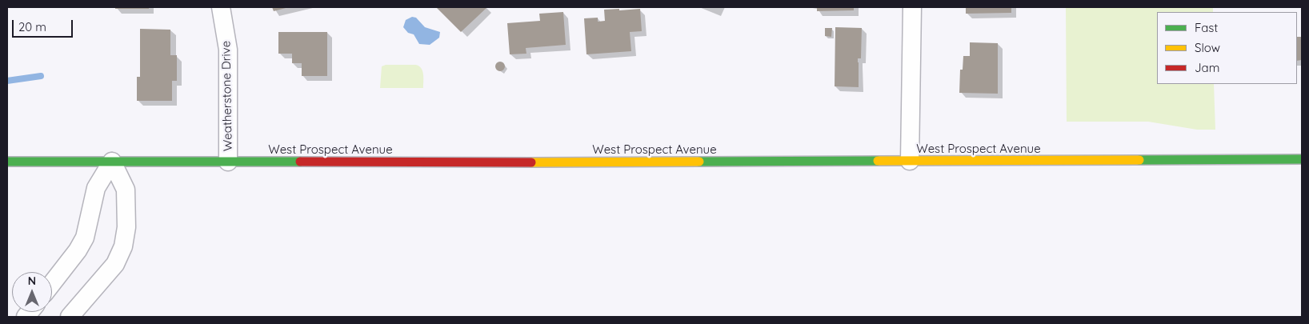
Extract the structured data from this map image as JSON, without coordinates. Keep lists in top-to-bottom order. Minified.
{"streets":{"main road":["West Prospect Avenue"],"street":["Weatherstone Drive"]},"crossings":[["Weatherstone Drive","West Prospect Avenue"]],"legend":["Fast","Slow","Jam"],"scale_bar":"20 m","north":"top"}
